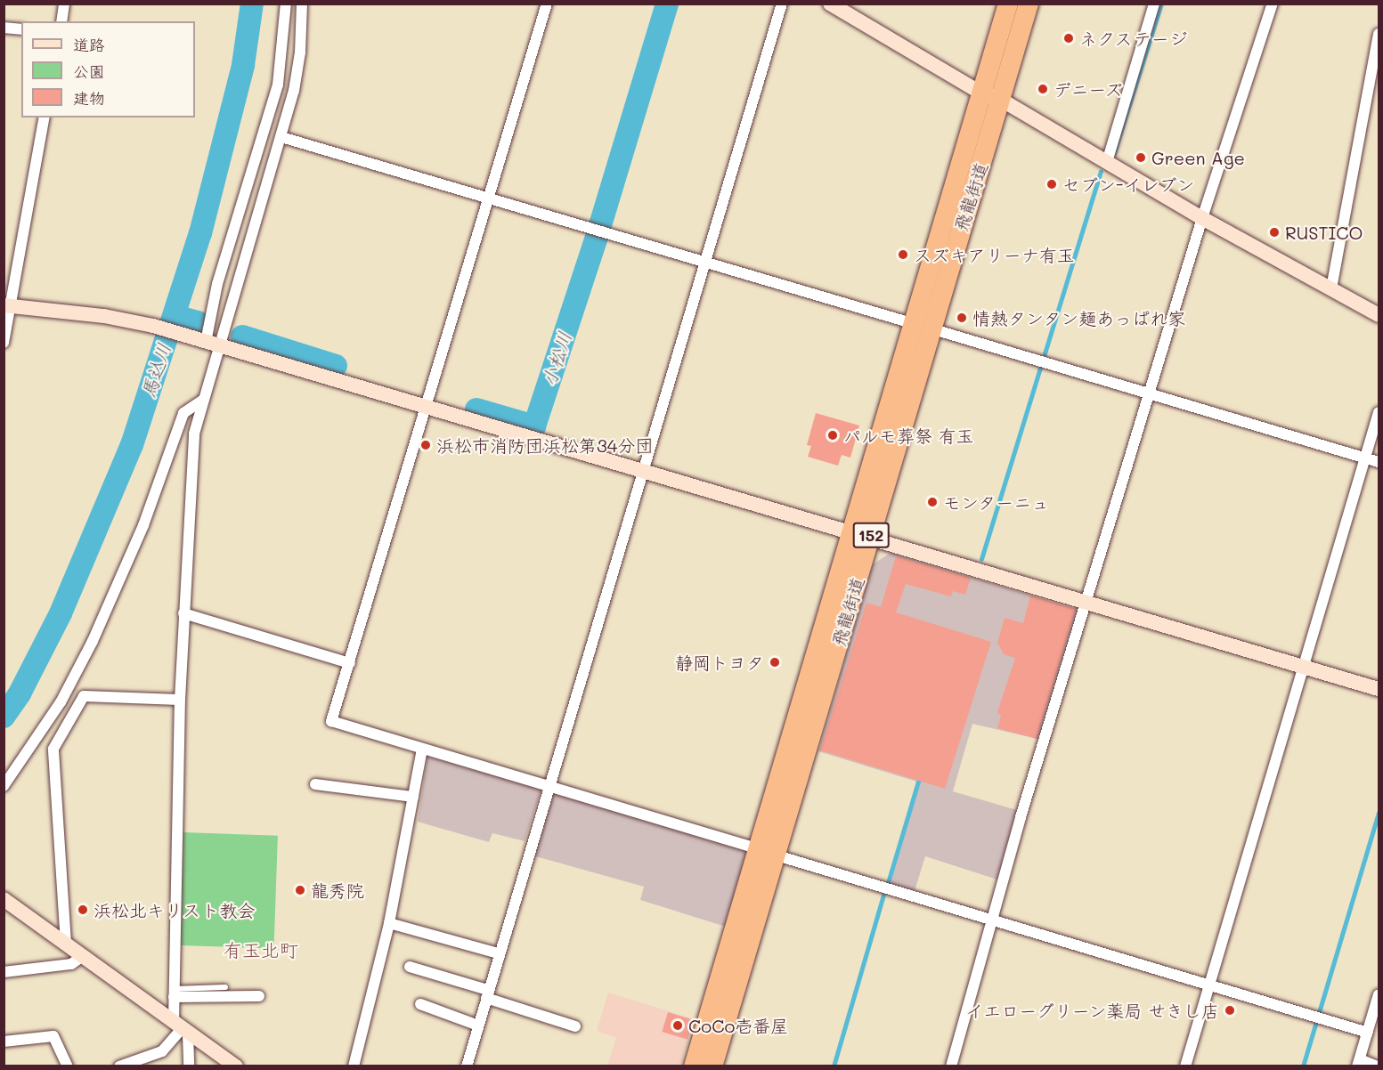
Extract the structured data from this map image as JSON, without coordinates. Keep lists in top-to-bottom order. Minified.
{"streets":{"highway":["飛龍街道","152"]},"districts":["有玉北町"],"water":["小松川","馬込川"],"places":["ネクステージ","デニーズ","Green Age","セブン-イレブン","RUSTICO","スズキアリーナ有玉","情熱タンタン麺あっぱれ家","パルモ葬祭 有玉","浜松市消防団浜松第34分団","モンターニュ","静岡トヨタ","龍秀院","浜松北キリスト教会","イエローグリーン薬局 せきし店","CoCo壱番屋"],"legend":["道路","公園","建物"]}
